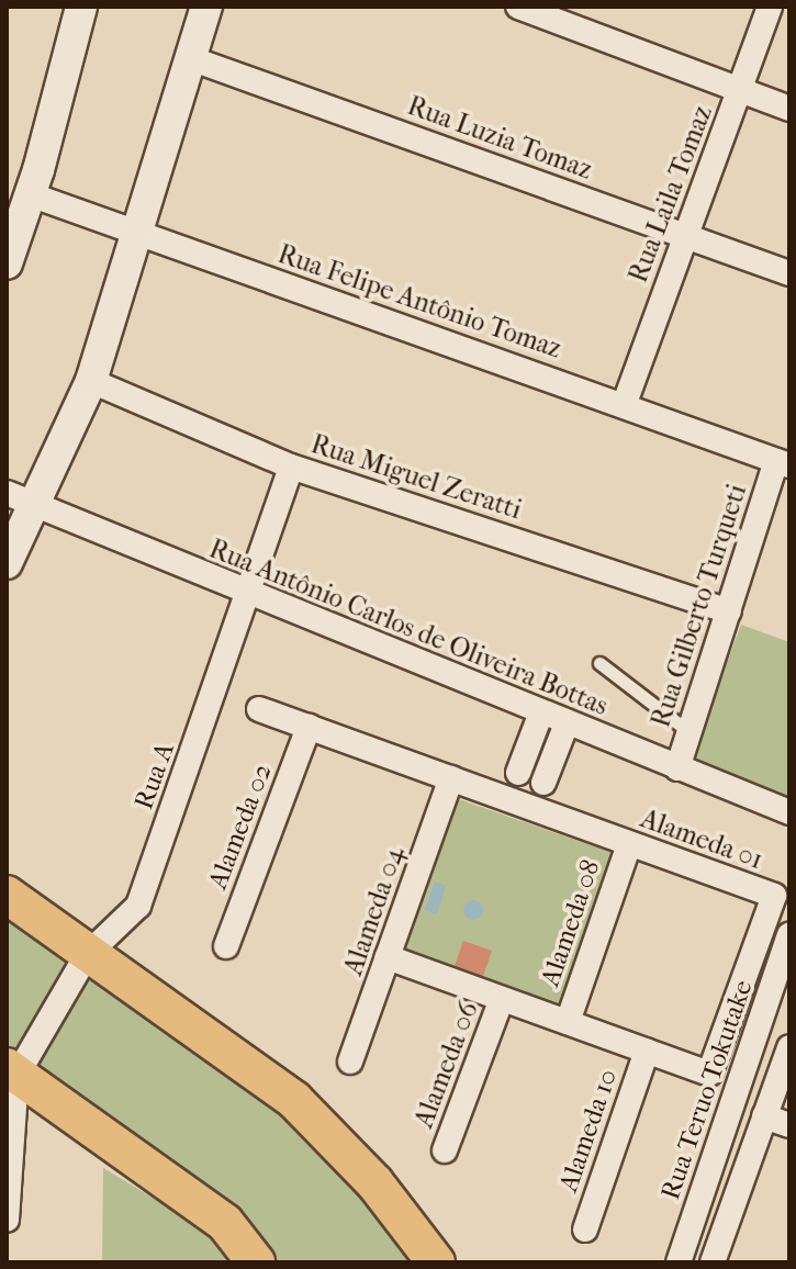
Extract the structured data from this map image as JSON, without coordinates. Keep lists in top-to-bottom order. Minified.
{"streets":{"street":["Rua Luzia Tomaz","Rua Laila Tomaz","Rua Felipe Antônio Tomaz","Rua Miguel Zeratti","Rua Gilberto Turqueti","Rua Antônio Carlos de Oliveira Bottas","Rua A","Alameda 02","Alameda 01","Alameda 04","Alameda 08","Alameda 06","Rua Teruo Tokutake","Alameda 10"]},"crossings":[["Rua Luzia Tomaz","Rua Laila Tomaz"],["Rua Laila Tomaz","Rua Felipe Antônio Tomaz"],["Rua Felipe Antônio Tomaz","Rua Gilberto Turqueti"],["Rua Miguel Zeratti","Rua Gilberto Turqueti"],["Rua Miguel Zeratti","Rua A"],["Rua Gilberto Turqueti","Rua Antônio Carlos de Oliveira Bottas"],["Rua Antônio Carlos de Oliveira Bottas","Rua A"],["Alameda 02","Alameda 01"],["Alameda 01","Alameda 04"],["Alameda 01","Alameda 08"],["Alameda 01","Alameda 06"],["Alameda 01","Alameda 10"]]}
